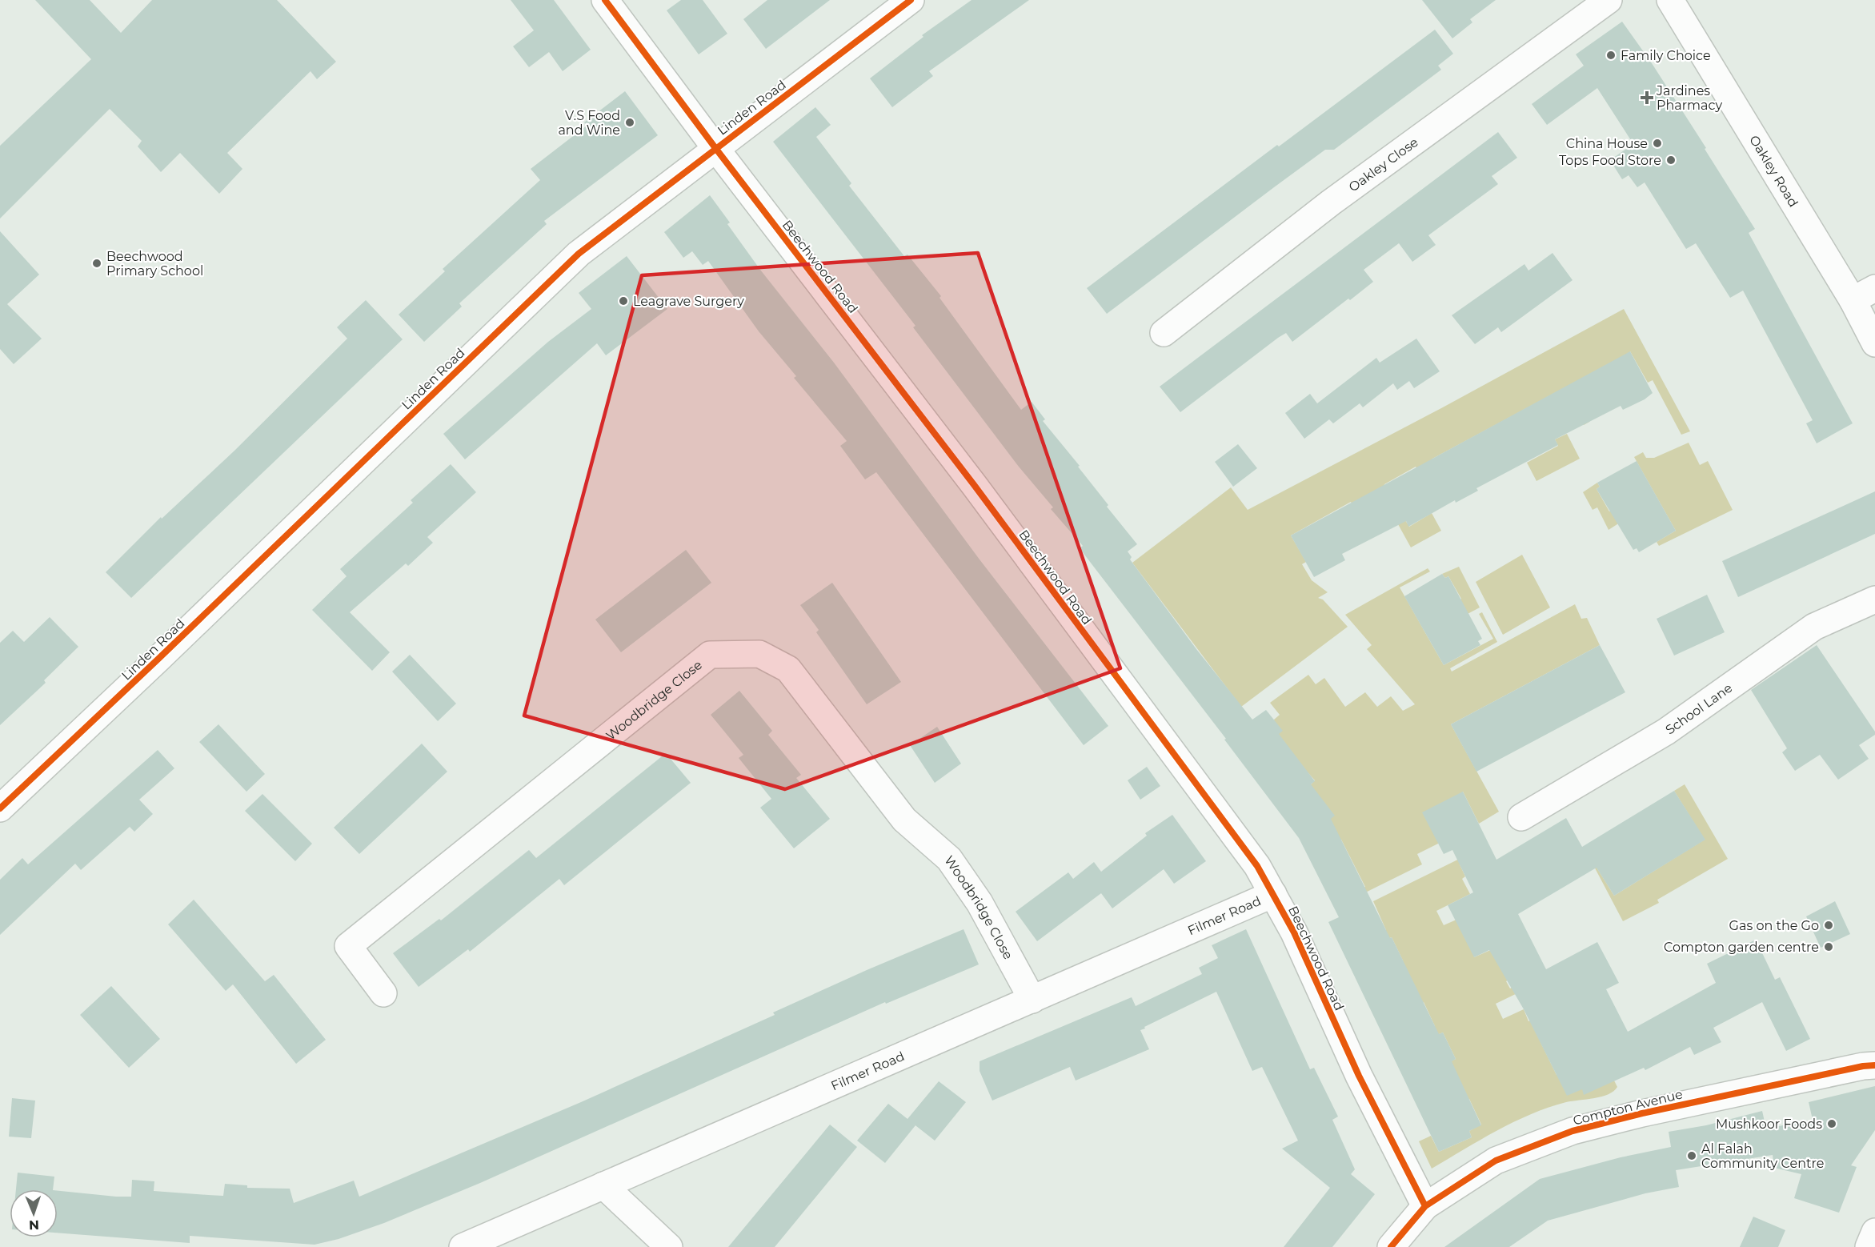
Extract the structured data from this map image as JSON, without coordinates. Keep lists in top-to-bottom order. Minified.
{"streets":{"street":["Linden Road","Oakley Close","Oakley Road","Beechwood Road","Woodbridge Close","School Lane","Filmer Road","Compton Avenue"]},"crossings":[["Linden Road","Beechwood Road"],["Beechwood Road","Filmer Road"],["Beechwood Road","Compton Avenue"],["Woodbridge Close","Filmer Road"]],"places":{"other":["Family Choice","V.S Food and Wine","China House","Tops Food Store","Beechwood Primary School","Leagrave Surgery","Gas on the Go","Compton garden centre","Mushkoor Foods","Al Falah Community Centre"],"health":["Jardines Pharmacy"]},"north":"bottom"}
